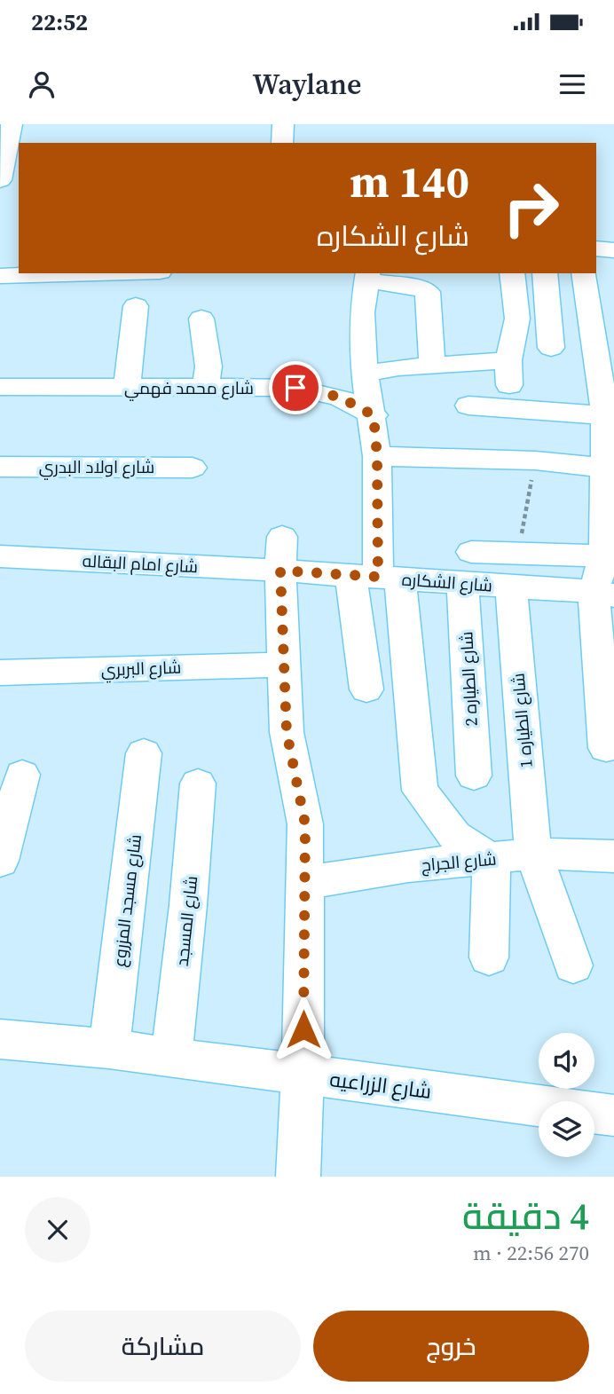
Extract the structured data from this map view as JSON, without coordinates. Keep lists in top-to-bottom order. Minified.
{"streets":{"street":["شارع محمد فهمي","شارع اولاد البدري","شارع امام البقاله","شارع الشكاره","شارع البربري","شارع الطياره 2","شارع الطياره 1","شارع الجراج","شارع مسجد المزروع","شارع المسجد","شارع الزراعيه"]},"crossings":[["شارع امام البقاله","شارع الشكاره"],["شارع الشكاره","شارع الطياره 2"],["شارع الشكاره","شارع الطياره 1"],["شارع الطياره 1","شارع الجراج"],["شارع مسجد المزروع","شارع الزراعيه"],["شارع المسجد","شارع الزراعيه"]],"page":{"status":"22:52","header":"Waylane","turn":["140 m","شارع الشكاره"],"heading":["4 دقيقة","270 m · 22:56"],"buttons":["خروج","مشاركة"]}}
